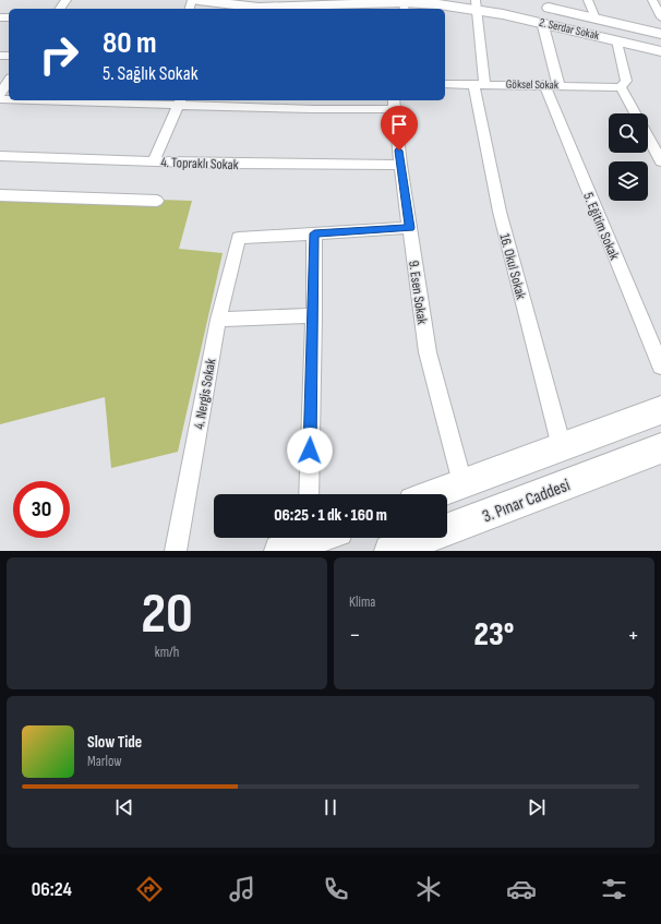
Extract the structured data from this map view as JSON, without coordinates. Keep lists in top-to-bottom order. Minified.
{"streets":{"main road":["2. Serdar Sokak","3. Pınar Caddesi"],"street":["Göksel Sokak","4. Topraklı Sokak","5. Eğitim Sokak","16. Okul Sokak","9. Esen Sokak","4. Nergis Sokak"]},"crossings":[["2. Serdar Sokak","5. Eğitim Sokak"],["2. Serdar Sokak","16. Okul Sokak"],["Göksel Sokak","5. Eğitim Sokak"],["Göksel Sokak","16. Okul Sokak"],["4. Topraklı Sokak","9. Esen Sokak"]],"page":{"turn":["80 m","5. Sağlık Sokak"],"limit":"30","trip":"06:25 · 1 dk · 160 m","tile":[["20","km/h"],"Klima"],"heat":["−","23°","+"],"song":["Slow Tide","Marlow"],"tabs":"06:24"}}
